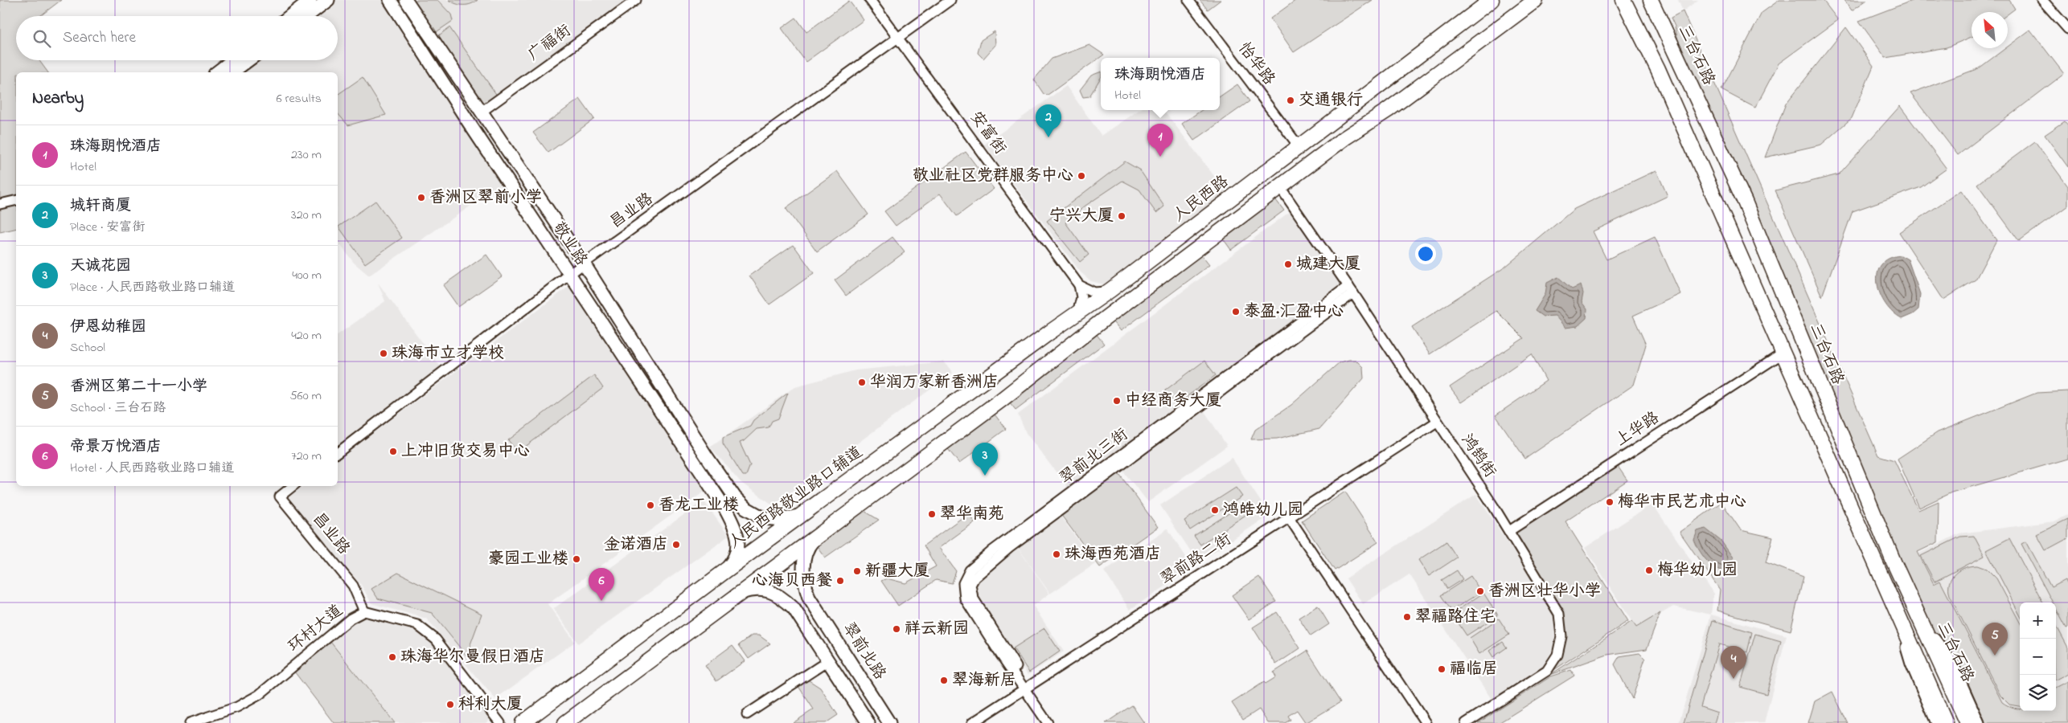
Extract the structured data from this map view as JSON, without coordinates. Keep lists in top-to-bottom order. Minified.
{"streets":{"main road":["三台石路","人民西路","敬业路","人民西路敬业路口辅道","翠前北路"],"street":["广福街","怡华路","安富街","昌业路","上华路","鸿鹄街","翠前北三街","翠前路二街","环村大道"]},"crossings":[["广福街","敬业路"],["怡华路","人民西路"],["安富街","昌业路"],["人民西路","人民西路敬业路口辅道"],["昌业路","敬业路"],["昌业路","环村大道"],["敬业路","人民西路敬业路口辅道"],["上华路","鸿鹄街"],["鸿鹄街","翠前北三街"],["鸿鹄街","翠前路二街"],["翠前北三街","翠前路二街"]],"places":["交通银行","敬业社区党群服务中心","香洲区翠前小学","宁兴大厦","城建大厦","泰盈·汇盈中心","珠海市立才学校","华润万家新香洲店","中经商务大厦","上冲旧货交易中心","梅华市民艺术中心","香龙工业楼","鸿皓幼儿园","翠华南苑","金诺酒店","珠海西苑酒店","豪园工业楼","梅华幼儿园","新疆大厦","心海贝西餐","香洲区壮华小学","翠福路住宅","祥云新园","珠海华尔曼假日酒店","福临居","翠海新居","科利大厦"],"north":"top left","page":{"search":"Search here","popup":["珠海朗悦酒店","Hotel"],"heading":["Nearby","6 results"],"pins":["2","1","3","6","5","4"],"list":[{"mark":"1","name":"珠海朗悦酒店","note":"Hotel","value":"230 m"},{"mark":"2","name":"城轩商厦","note":"Place · 安富街","value":"320 m"},{"mark":"3","name":"天诚花园","note":"Place · 人民西路敬业路口辅道","value":"400 m"},{"mark":"4","name":"伊恩幼稚园","note":"School","value":"420 m"},{"mark":"5","name":"香洲区第二十一小学","note":"School · 三台石路","value":"560 m"},{"mark":"6","name":"帝景万悦酒店","note":"Hotel · 人民西路敬业路口辅道","value":"720 m"}],"map_buttons":["+","−"]}}
